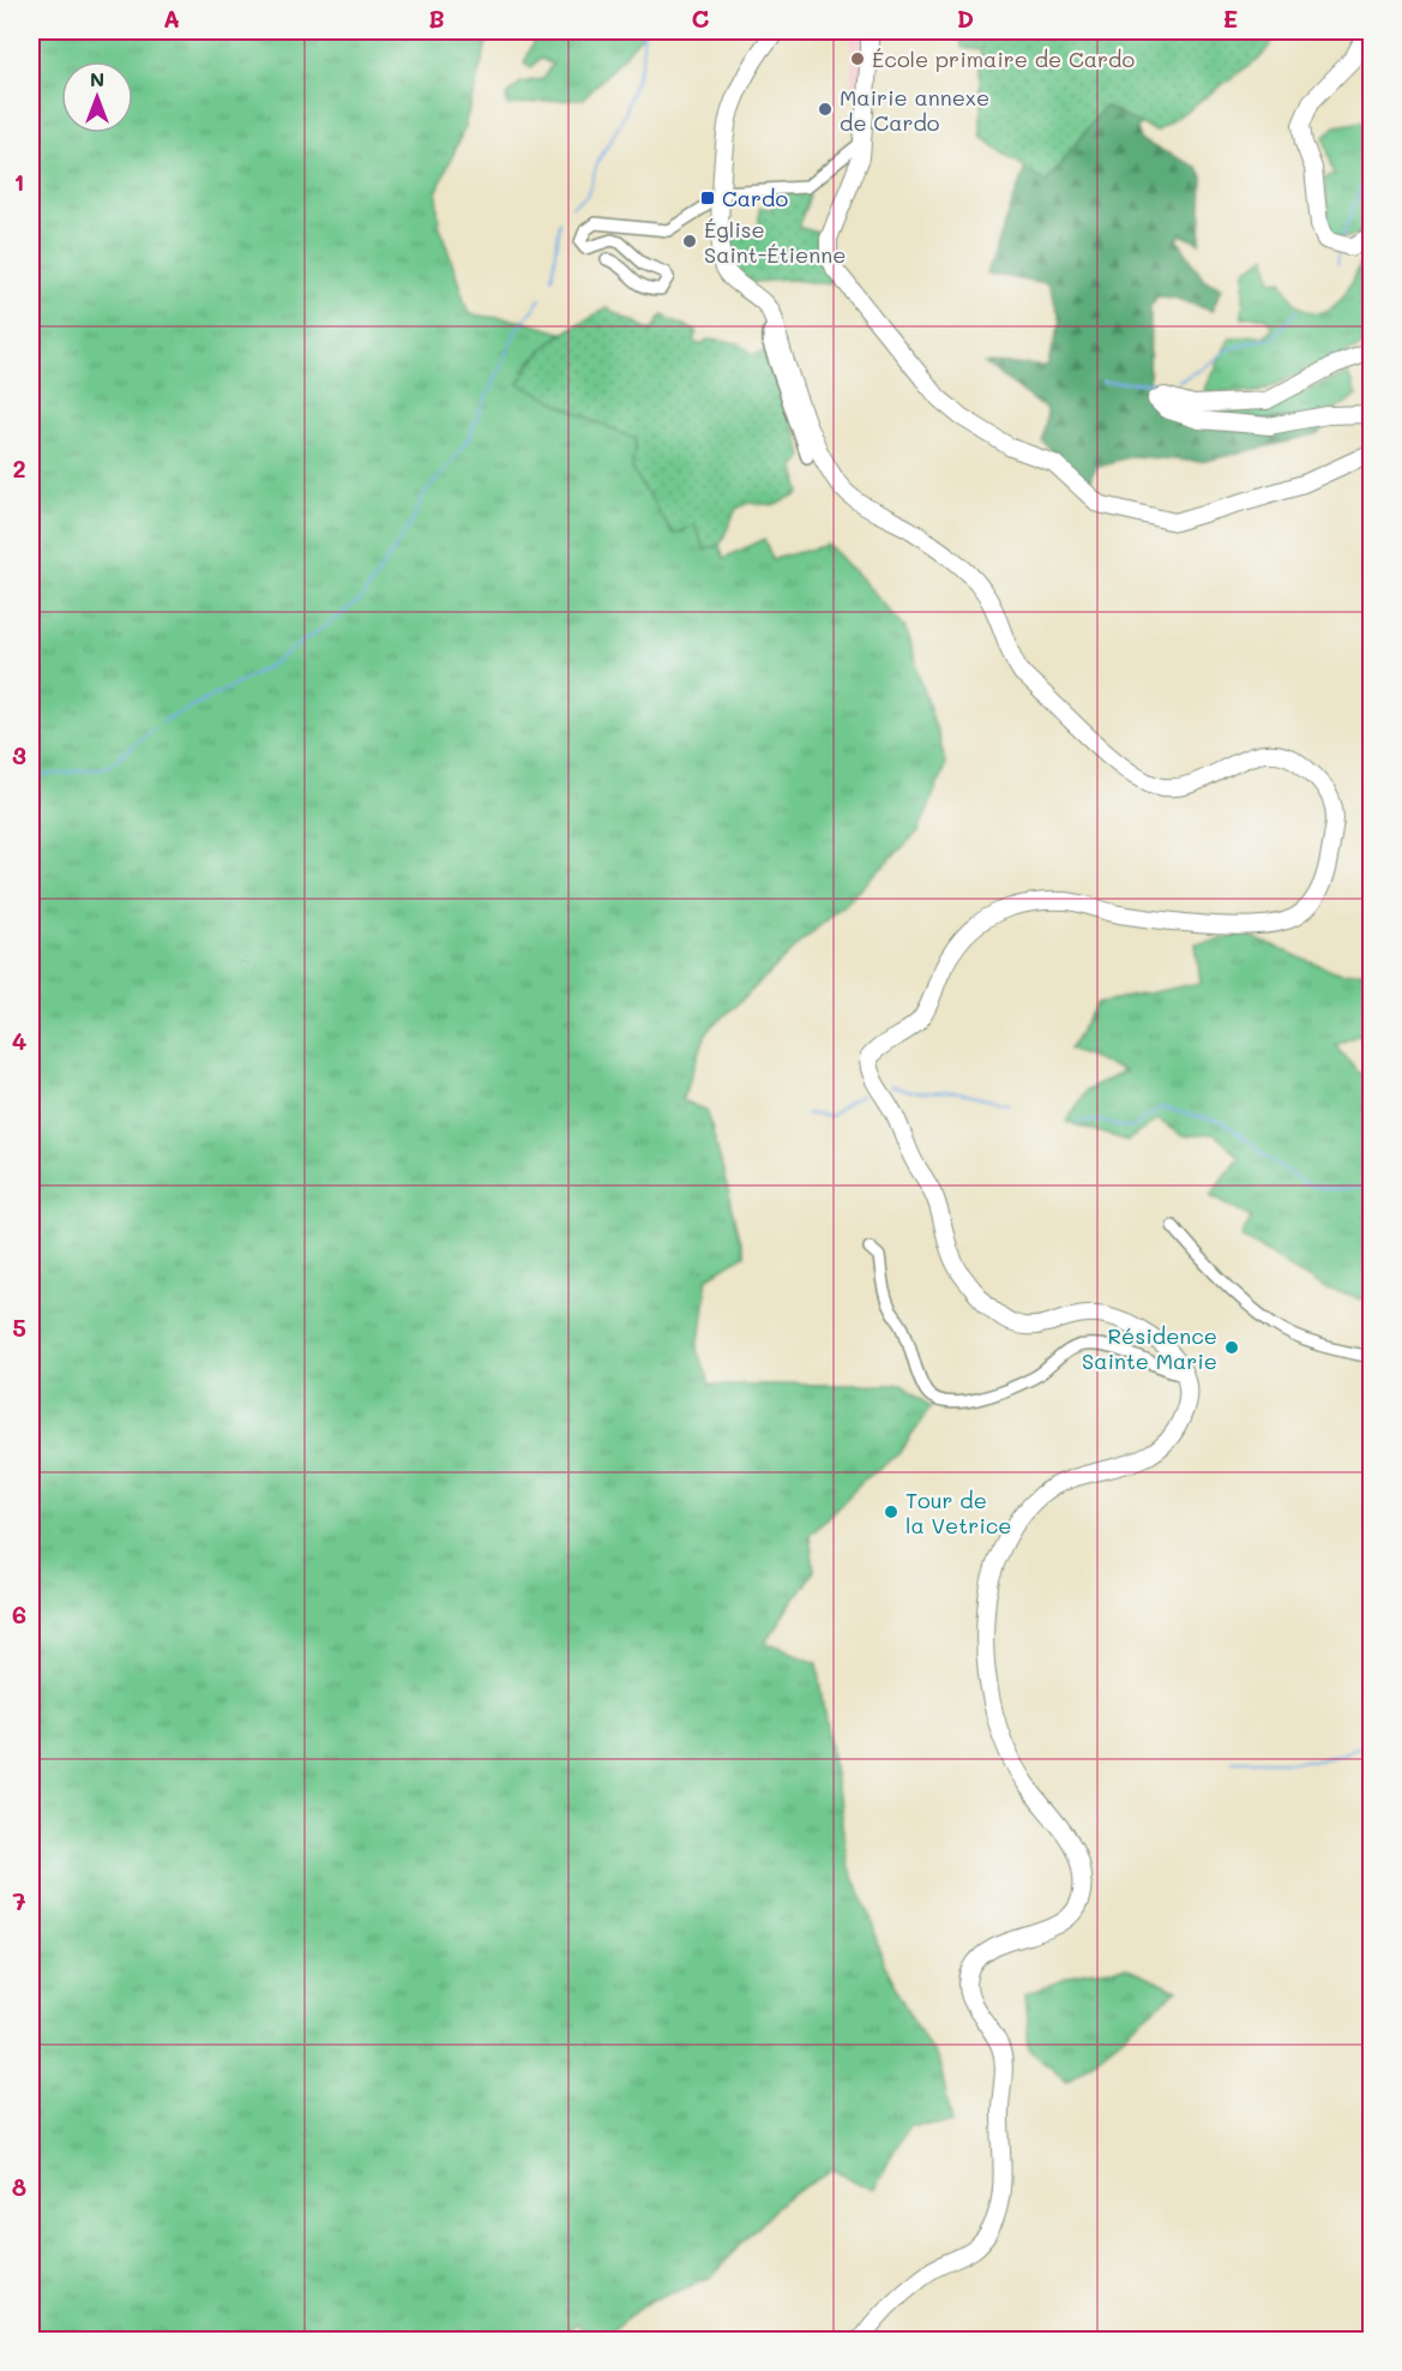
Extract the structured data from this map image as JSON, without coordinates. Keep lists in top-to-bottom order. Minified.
{"places":{"other":["École primaire de Cardo","Mairie annexe de Cardo","Église Saint-Étienne","Résidence Sainte Marie","Tour de la Vetrice"],"transit":["Cardo"]},"north":"top","grid":{"columns":["A","B","C","D","E"],"rows":["1","2","3","4","5","6","7","8"]}}
